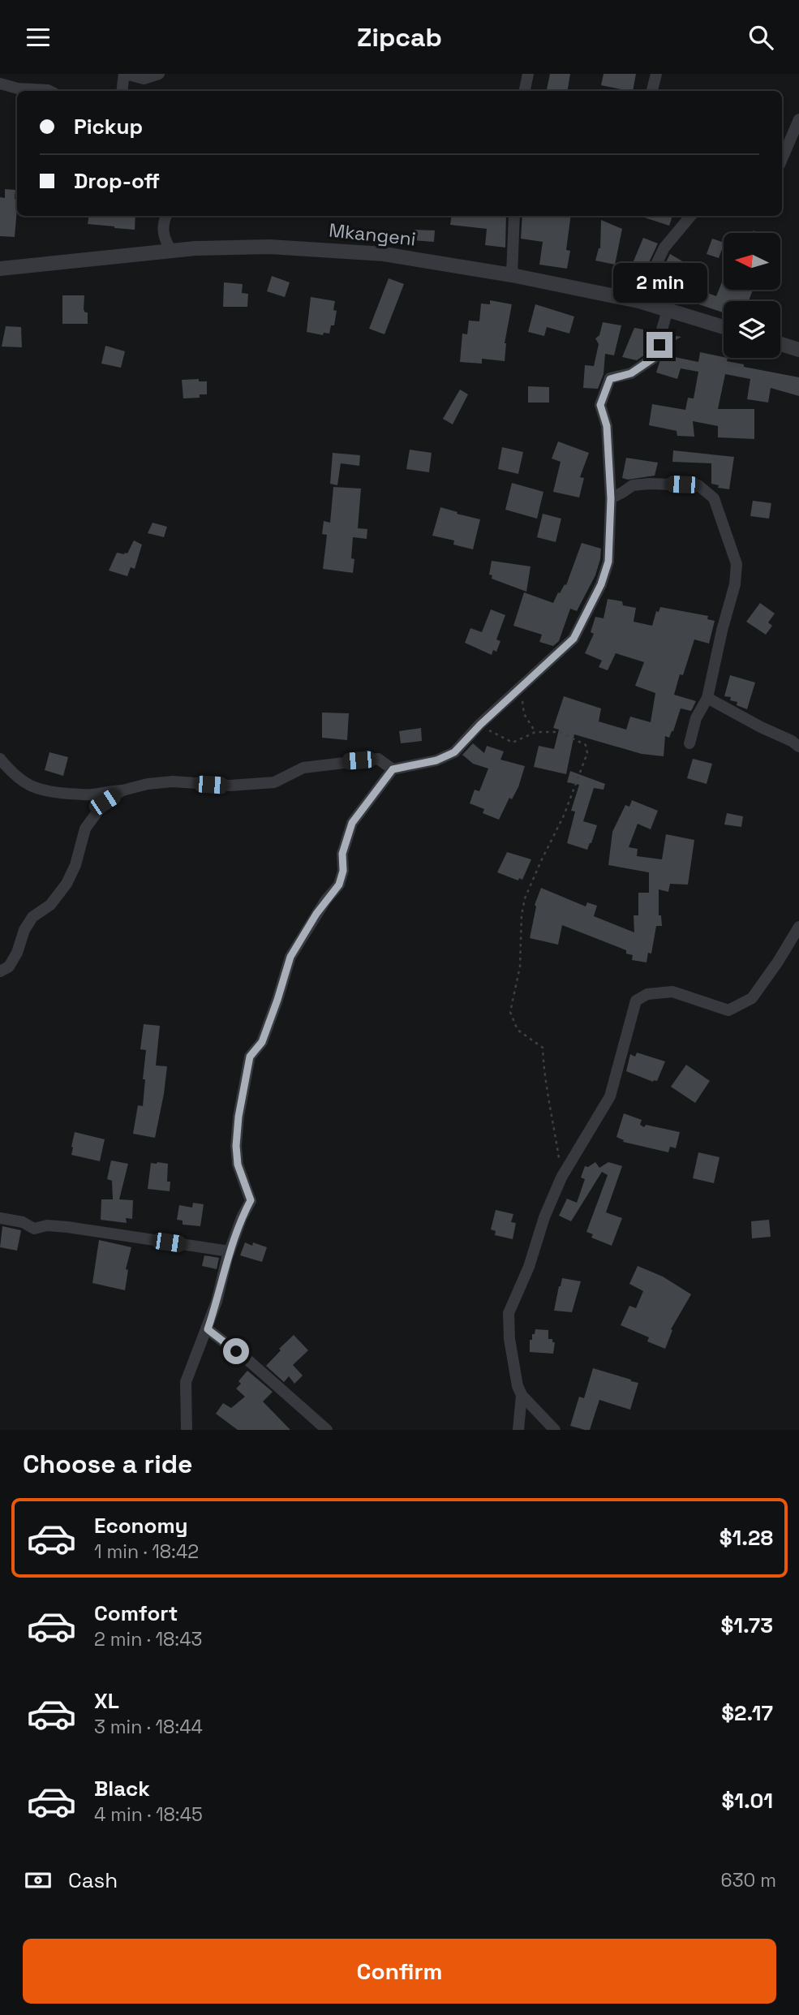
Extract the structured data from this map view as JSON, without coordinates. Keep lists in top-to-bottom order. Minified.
{"streets":{"street":["Mkangeni"]},"north":"left","page":{"header":"Zipcab","banner":["Pickup","Drop-off"],"bubble":"2 min","heading":"Choose a ride","list":[{"name":"Economy","note":"1 min · 18:42","value":"$1.28"},{"name":"Comfort","note":"2 min · 18:43","value":"$1.73"},{"name":"XL","note":"3 min · 18:44","value":"$2.17"},{"name":"Black","note":"4 min · 18:45","value":"$1.01"}],"pay":["Cash","630 m"],"buttons":"Confirm"}}
